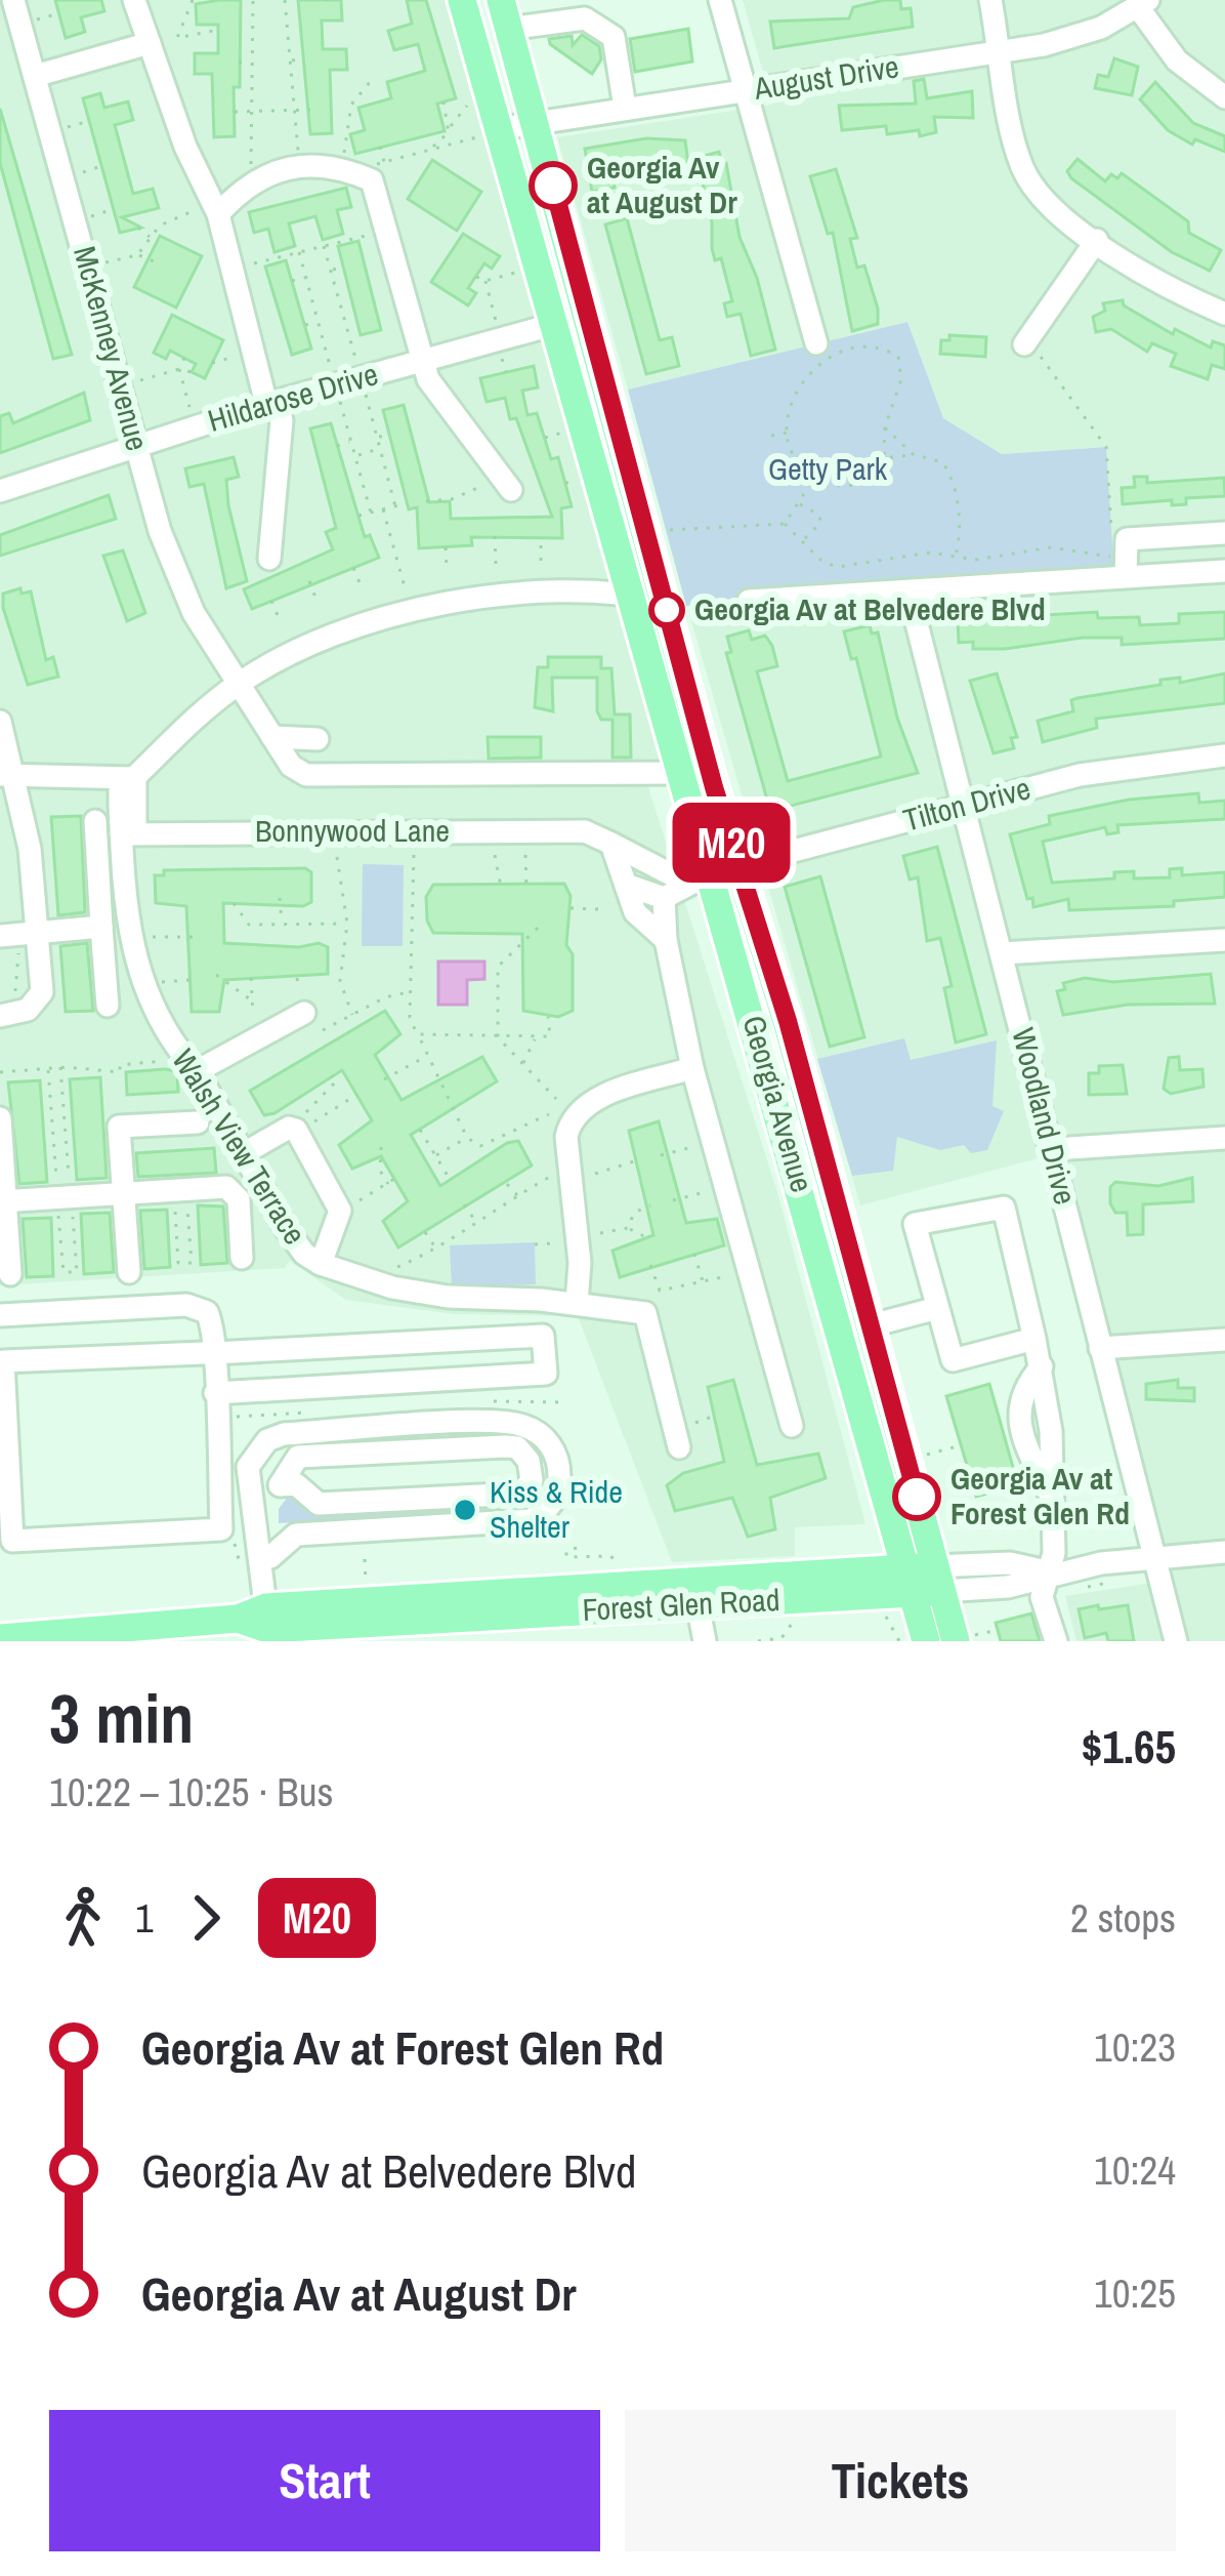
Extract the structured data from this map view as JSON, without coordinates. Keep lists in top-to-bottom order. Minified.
{"streets":{"main road":["Georgia Avenue","Forest Glen Road"],"street":["August Drive","McKenney Avenue","Hildarose Drive","Tilton Drive","Bonnywood Lane","Woodland Drive","Walsh View Terrace"]},"crossings":[["August Drive","Georgia Avenue"],["McKenney Avenue","Hildarose Drive"],["McKenney Avenue","Georgia Avenue"],["Hildarose Drive","Georgia Avenue"],["Tilton Drive","Georgia Avenue"],["Tilton Drive","Woodland Drive"],["Bonnywood Lane","Walsh View Terrace"],["Georgia Avenue","Forest Glen Road"],["Woodland Drive","Forest Glen Road"]],"parks":["Getty Park"],"places":["Georgia Av at August Dr","Georgia Av at Belvedere Blvd","Georgia Av at Forest Glen Rd","Kiss & Ride Shelter"],"lines":["bus line M20"],"page":{"on_map":"M20","heading":["3 min","10:22 – 10:25 · Bus","$1.65"],"legs":["1","M20","2 stops"],"list":[{"name":"Georgia Av at Forest Glen Rd","value":"10:23"},{"name":"Georgia Av at Belvedere Blvd","value":"10:24"},{"name":"Georgia Av at August Dr","value":"10:25"}],"buttons":["Start","Tickets"]}}
